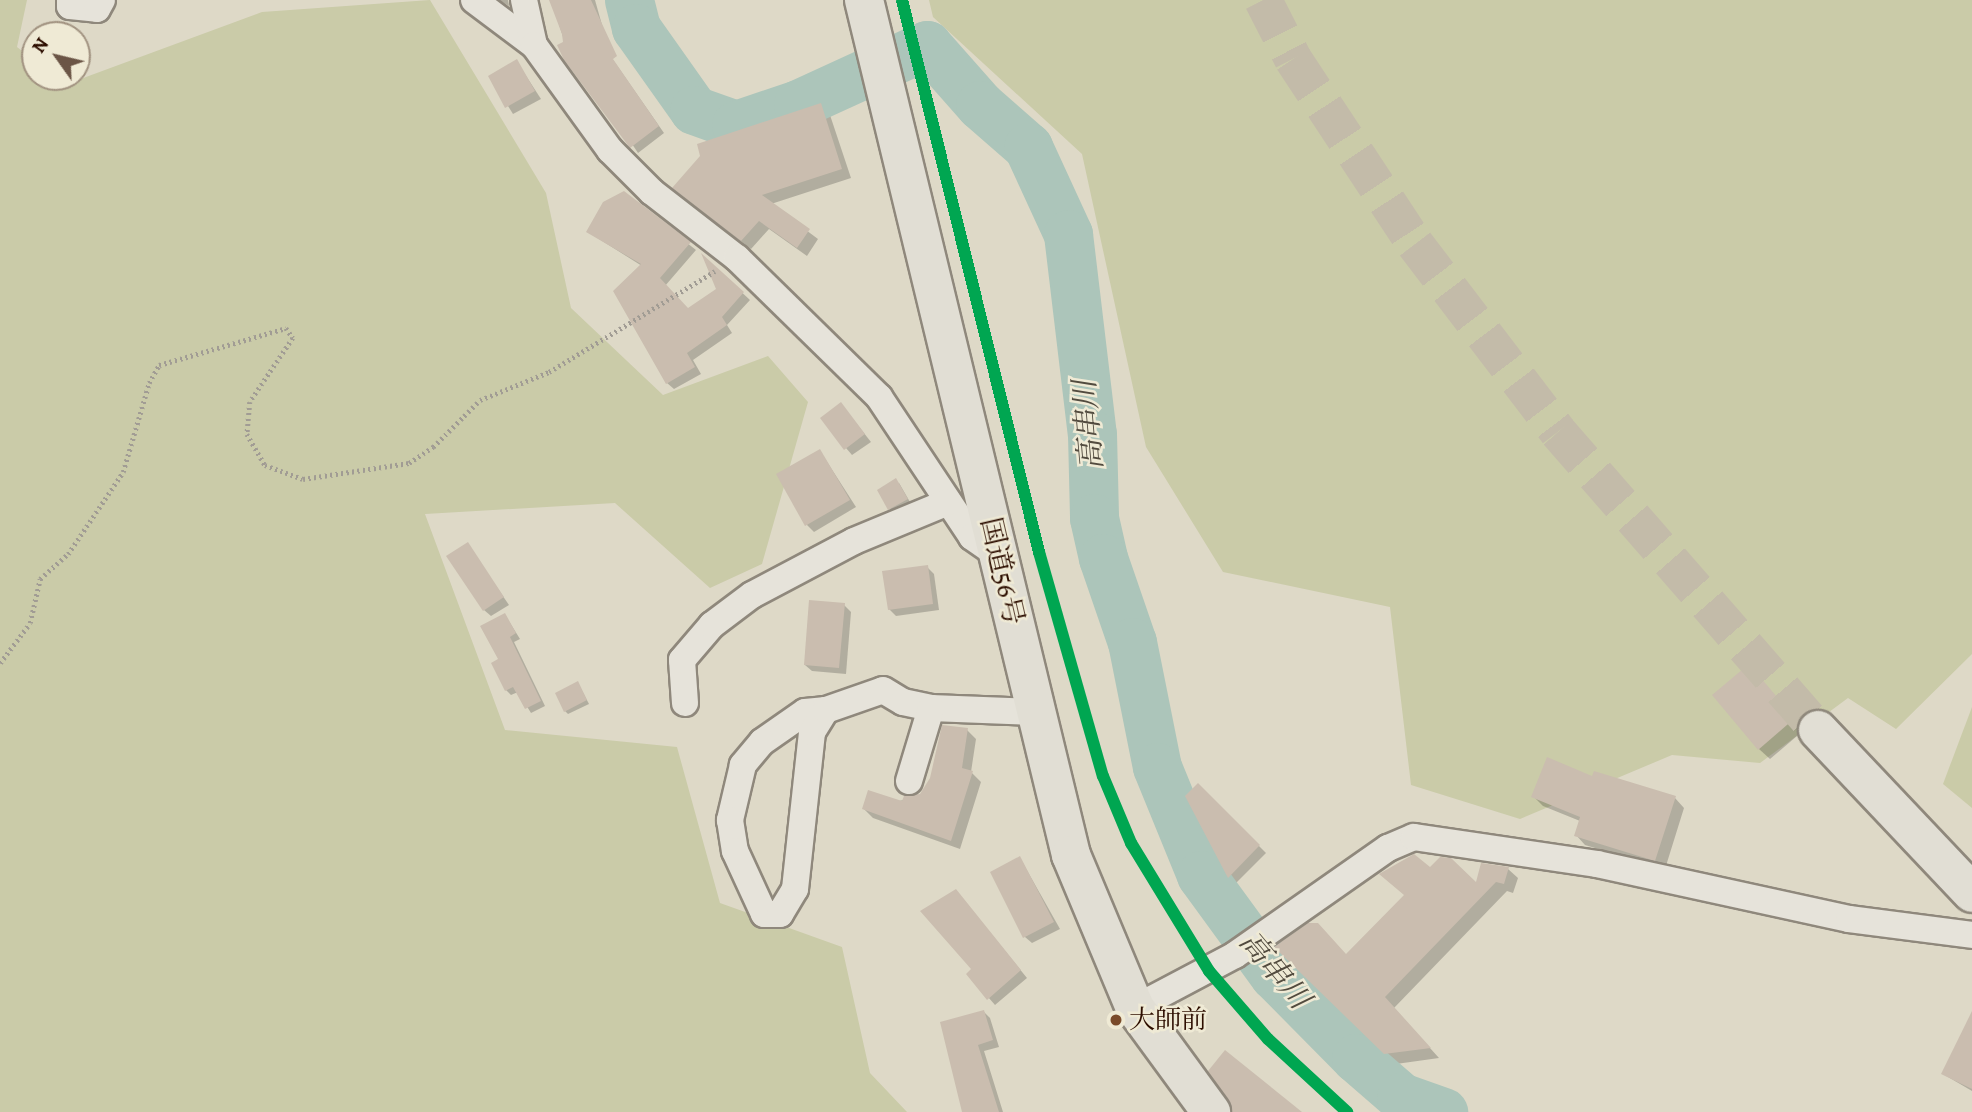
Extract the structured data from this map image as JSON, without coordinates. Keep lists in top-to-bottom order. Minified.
{"streets":{"highway":["国道56号"]},"water":["高串川"],"places":["大師前"],"north":"top left"}
